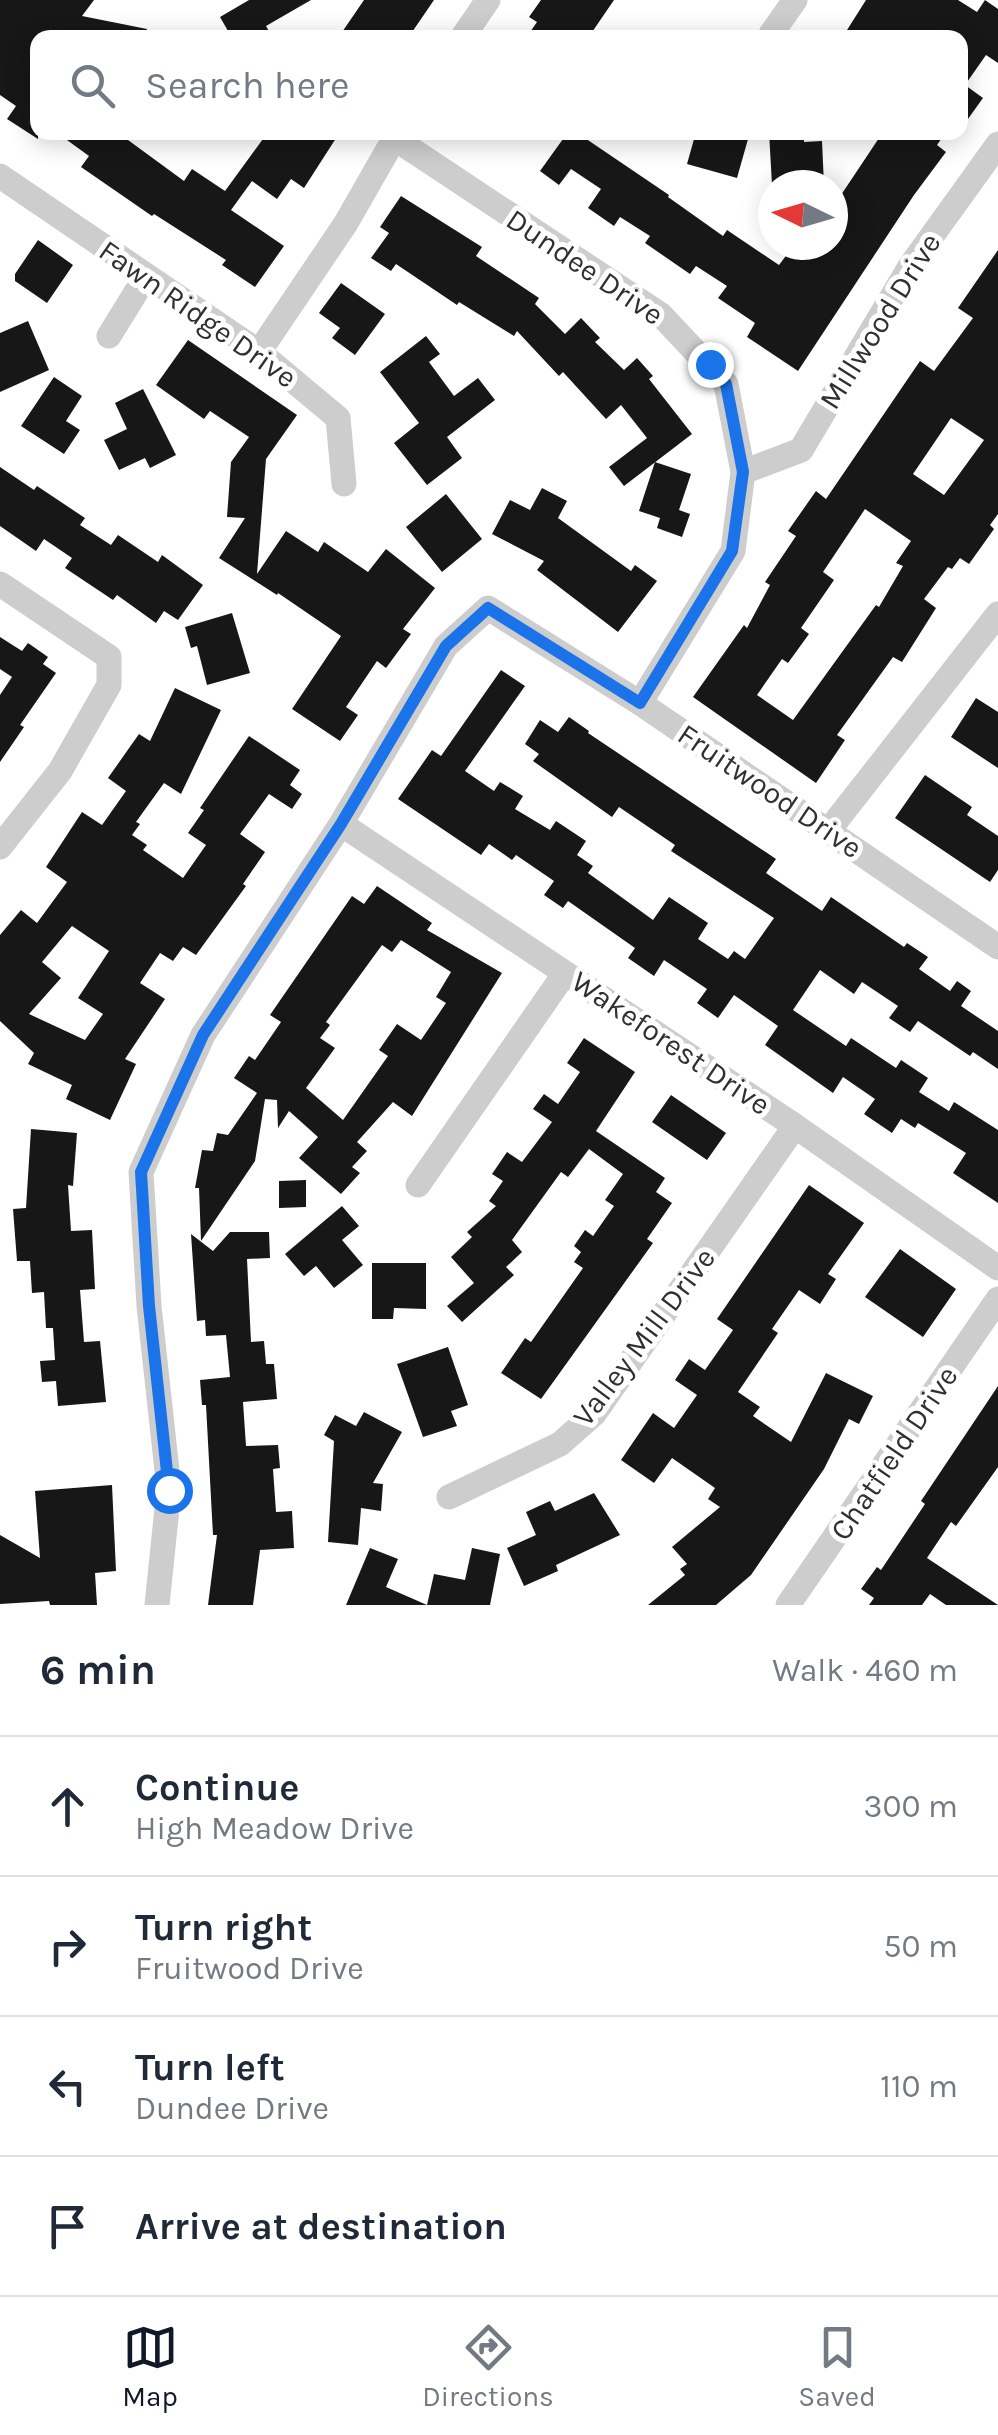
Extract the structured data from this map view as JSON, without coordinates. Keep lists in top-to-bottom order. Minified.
{"streets":{"street":["Dundee Drive","Fawn Ridge Drive","Millwood Drive","Fruitwood Drive","Wakeforest Drive","Valley Mill Drive","Chatfield Drive"]},"crossings":[["Dundee Drive","Millwood Drive"],["Dundee Drive","Fruitwood Drive"],["Fruitwood Drive","Wakeforest Drive"],["Wakeforest Drive","Valley Mill Drive"]],"north":"left","page":{"search":"Search here","heading":["6 min","Walk · 460 m"],"list":[["Continue","High Meadow Drive","300 m"],["Turn right","Fruitwood Drive","50 m"],["Turn left","Dundee Drive","110 m"],"Arrive at destination"],"nav":["Map","Directions","Saved"]}}
